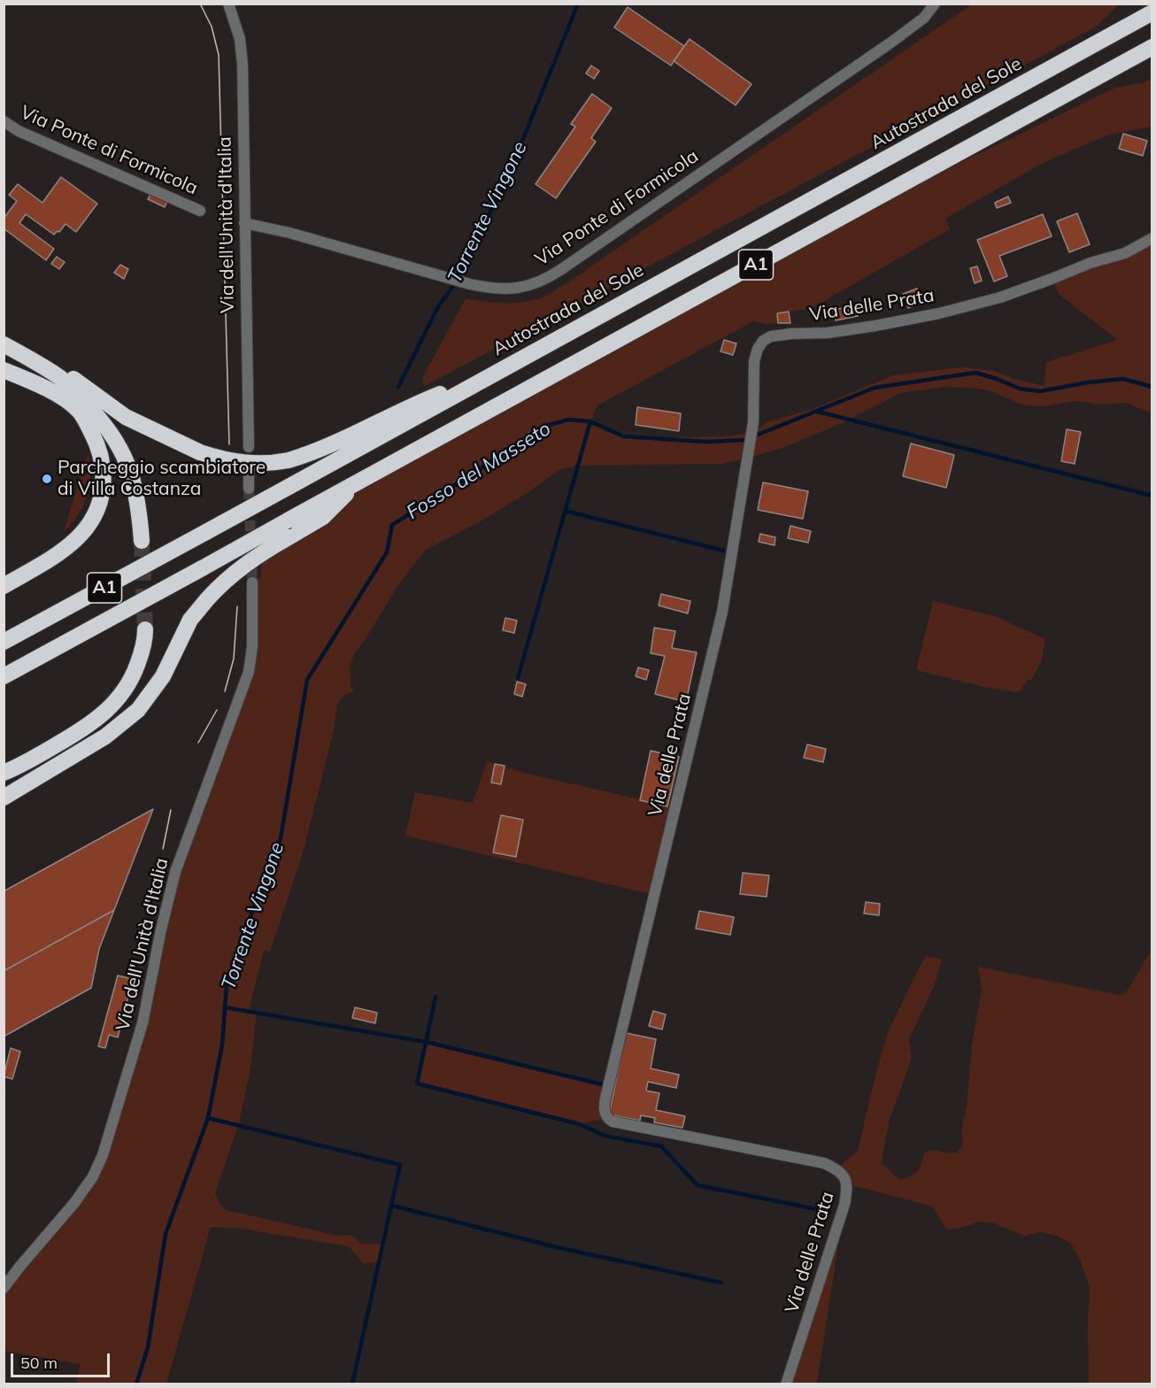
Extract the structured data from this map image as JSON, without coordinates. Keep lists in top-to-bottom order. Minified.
{"streets":{"highway":["Autostrada del Sole","A1"],"street":["Via Ponte di Formicola","Via dell'Unità d'Italia","Via delle Prata"]},"crossings":[["Via Ponte di Formicola","Via dell'Unità d'Italia"]],"water":["Torrente Vingone","Fosso del Masseto"],"places":["Parcheggio scambiatore di Villa Costanza"],"scale_bar":"50 m"}
